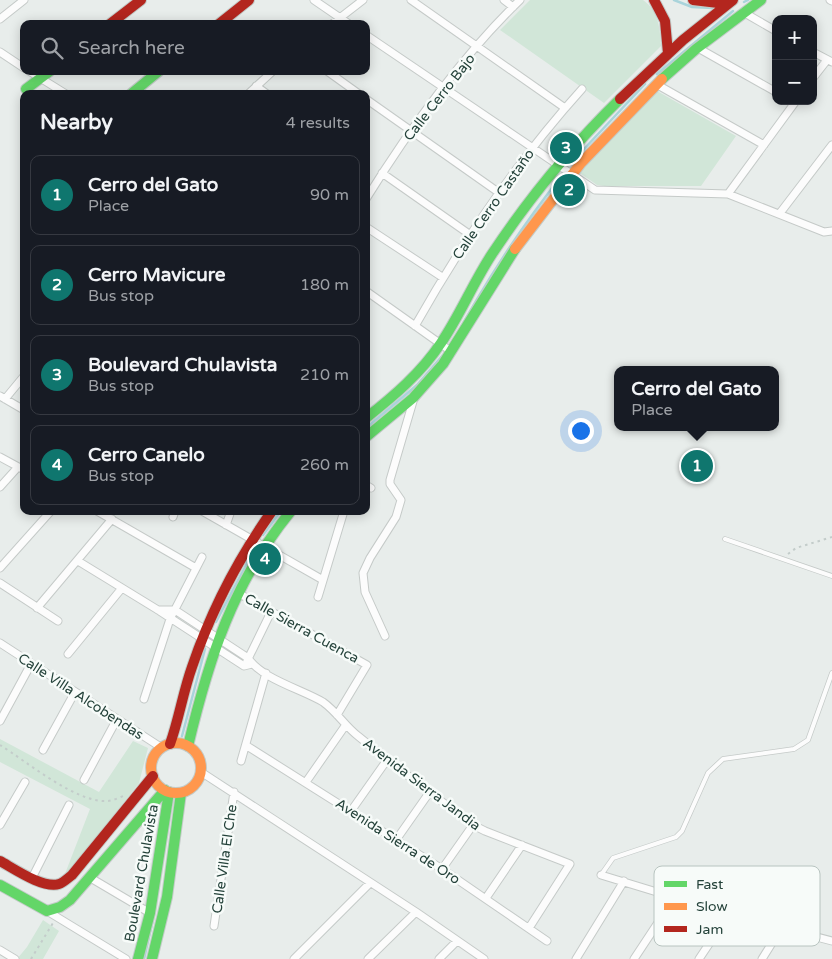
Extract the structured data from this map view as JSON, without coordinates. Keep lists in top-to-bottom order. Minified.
{"streets":{"street":["Calle Cerro Bajo","Calle Cerro Castaño","Calle Sierra Cuenca","Calle Villa Alcobendas","Avenida Sierra Jandia","Avenida Sierra de Oro","Calle Villa El Che","Boulevard Chulavista"]},"crossings":[["Calle Sierra Cuenca","Avenida Sierra Jandia"],["Calle Villa Alcobendas","Boulevard Chulavista"],["Avenida Sierra Jandia","Avenida Sierra de Oro"]],"legend":["Fast","Slow","Jam"],"page":{"map_buttons":["+","−"],"search":"Search here","heading":["Nearby","4 results"],"pins":["3","2","1","4"],"list":[{"mark":"1","name":"Cerro del Gato","note":"Place","value":"90 m"},{"mark":"2","name":"Cerro Mavicure","note":"Bus stop","value":"180 m"},{"mark":"3","name":"Boulevard Chulavista","note":"Bus stop","value":"210 m"},{"mark":"4","name":"Cerro Canelo","note":"Bus stop","value":"260 m"}],"popup":["Cerro del Gato","Place"]}}
